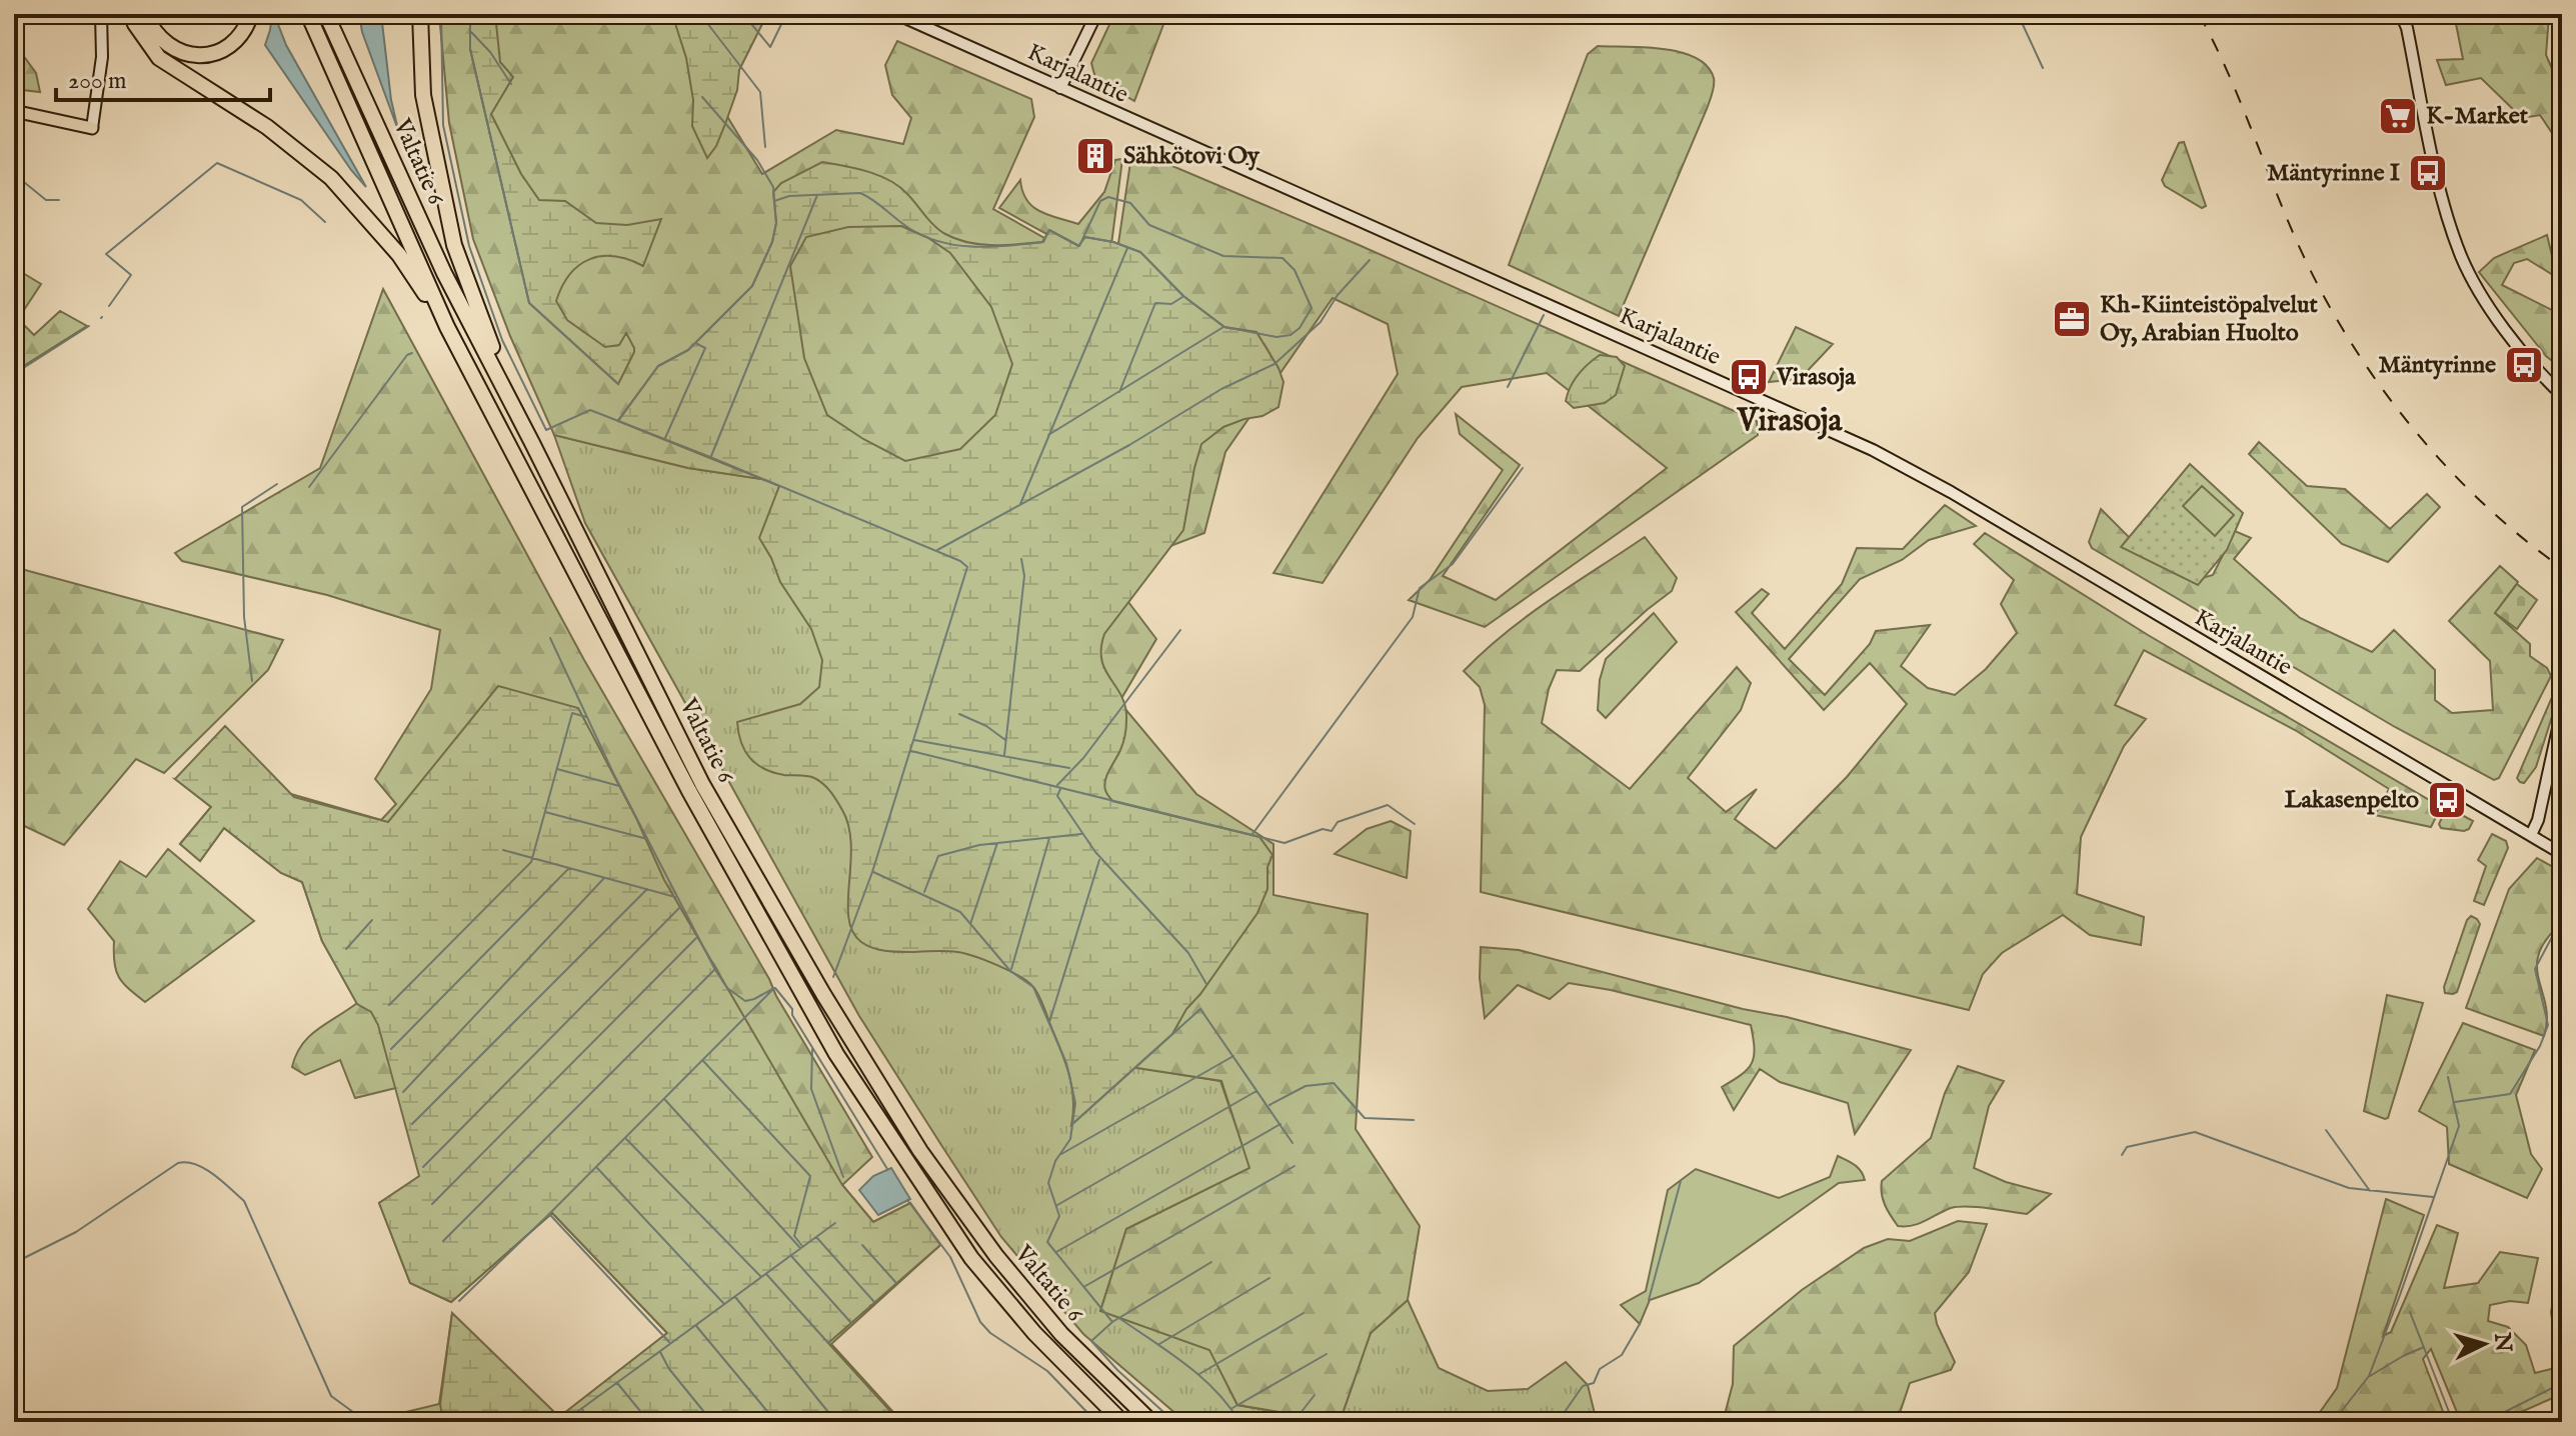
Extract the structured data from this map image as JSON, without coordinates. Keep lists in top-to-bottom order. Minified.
{"streets":{"highway":["Valtatie 6"],"main road":["Karjalantie"]},"districts":["Virasoja"],"places":{"supermarket":["K-Market"],"building":["Sähkötovi Oy"],"bus stop":["Mäntyrinne I","Mäntyrinne","Virasoja","Lakasenpelto"],"office":["Kh-Kiinteistöpalvelut Oy, Arabian Huolto"]},"scale_bar":"200 m","north":"right"}
